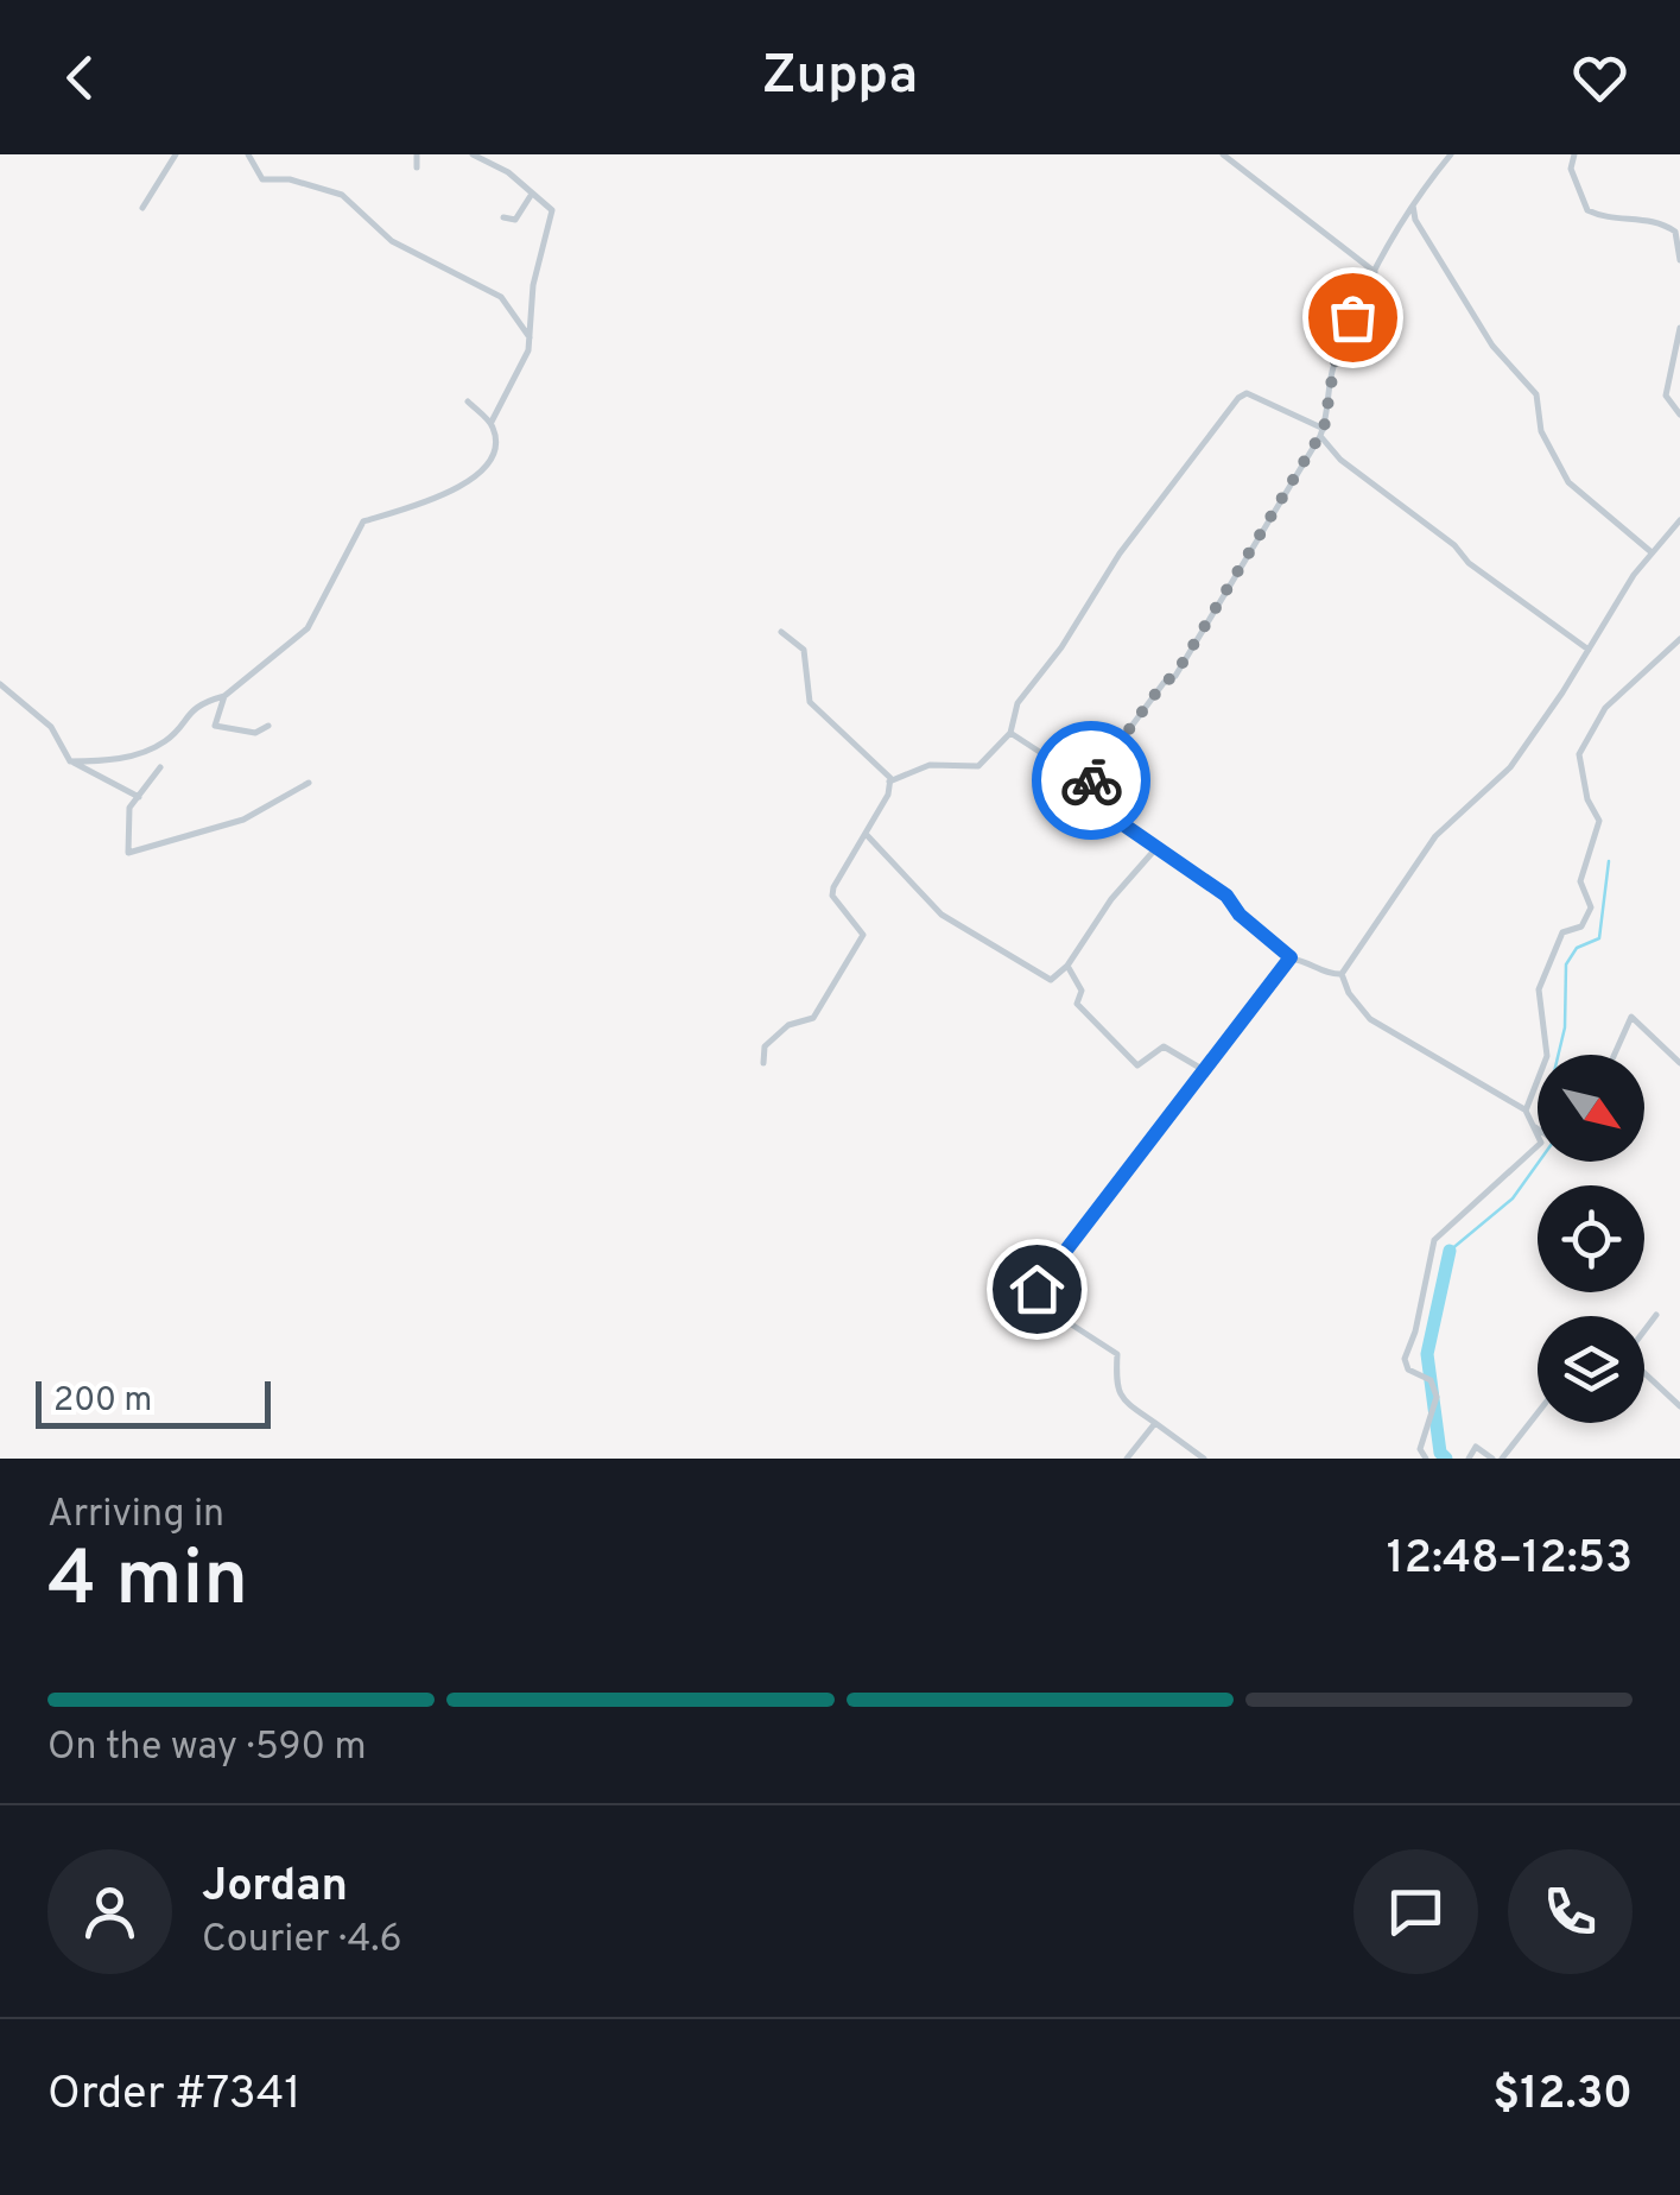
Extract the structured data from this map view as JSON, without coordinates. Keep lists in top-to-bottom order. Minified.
{"scale_bar":"200 m","north":"bottom right","page":{"header":"Zuppa","scale":"200 m","heading":["4 min","Arriving in","12:48–12:53"],"panel":["Jordan","Courier · 4.6","Order #7341","$12.30"],"bar":"On the way · 590 m"}}
